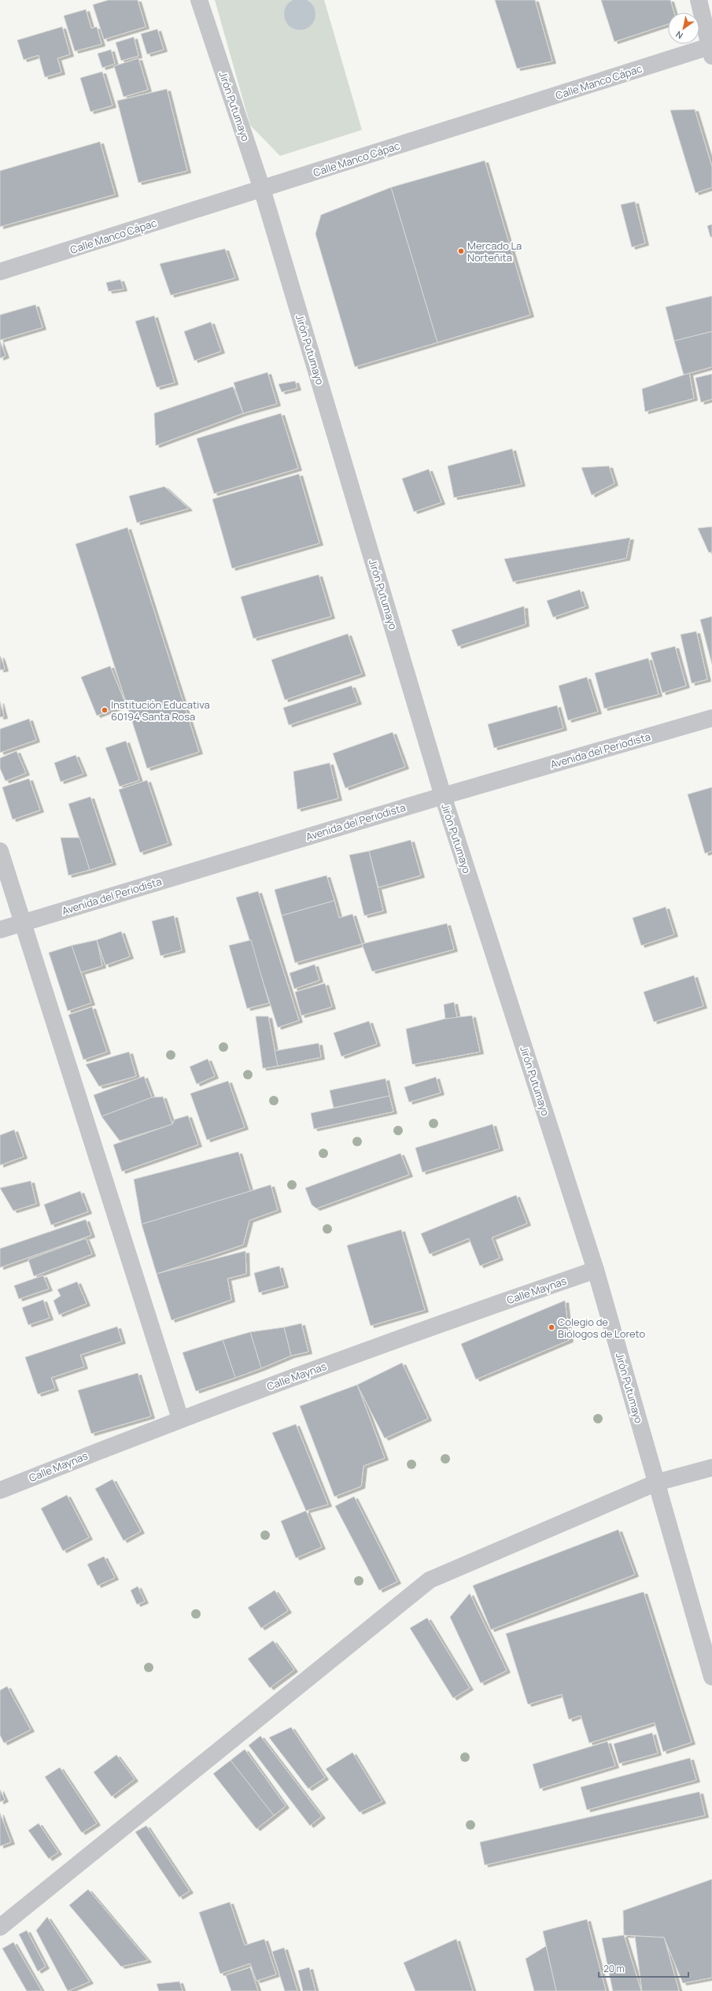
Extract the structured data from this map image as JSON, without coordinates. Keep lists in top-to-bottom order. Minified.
{"streets":{"street":["Calle Manco Cápac","Jirón Putumayo","Avenida del Periodista","Calle Maynas"]},"crossings":[["Calle Manco Cápac","Jirón Putumayo"],["Jirón Putumayo","Avenida del Periodista"],["Jirón Putumayo","Calle Maynas"]],"places":["Mercado La Norteñita","Institución Educativa 60194 Santa Rosa","Colegio de Biólogos de Loreto"],"scale_bar":"20 m","north":"bottom left"}
